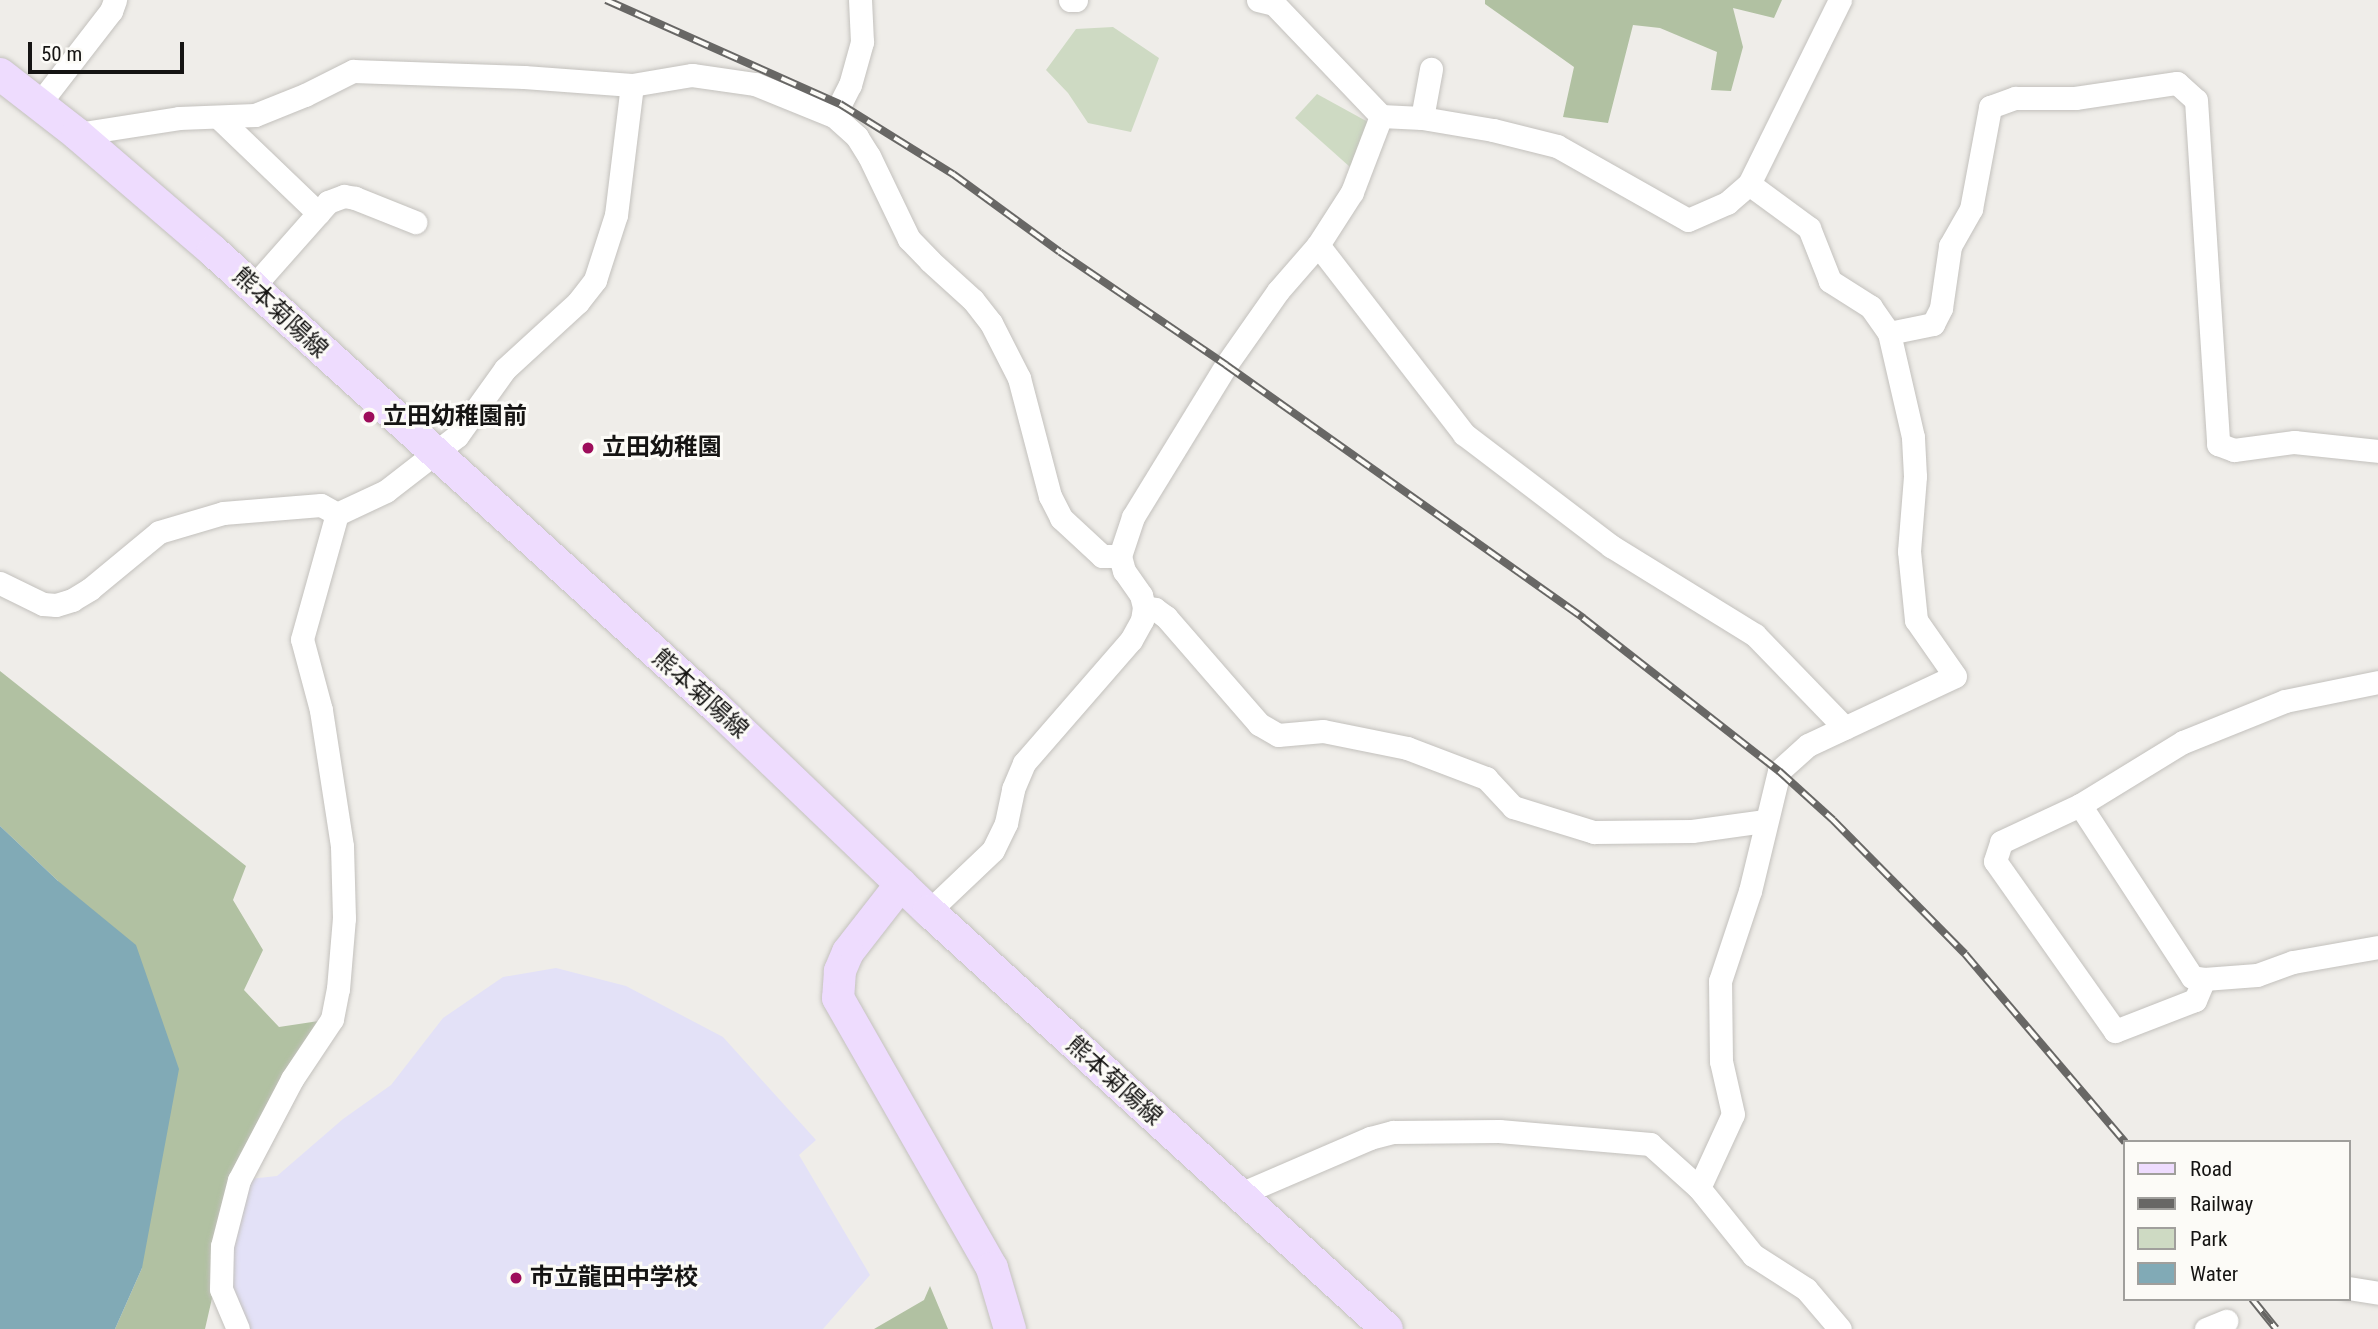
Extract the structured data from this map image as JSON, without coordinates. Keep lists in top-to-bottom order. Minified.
{"streets":{"main road":["熊本菊陽線"]},"places":["立田幼稚園前","立田幼稚園","市立龍田中学校"],"legend":["Road","Railway","Park","Water"],"scale_bar":"50 m"}
